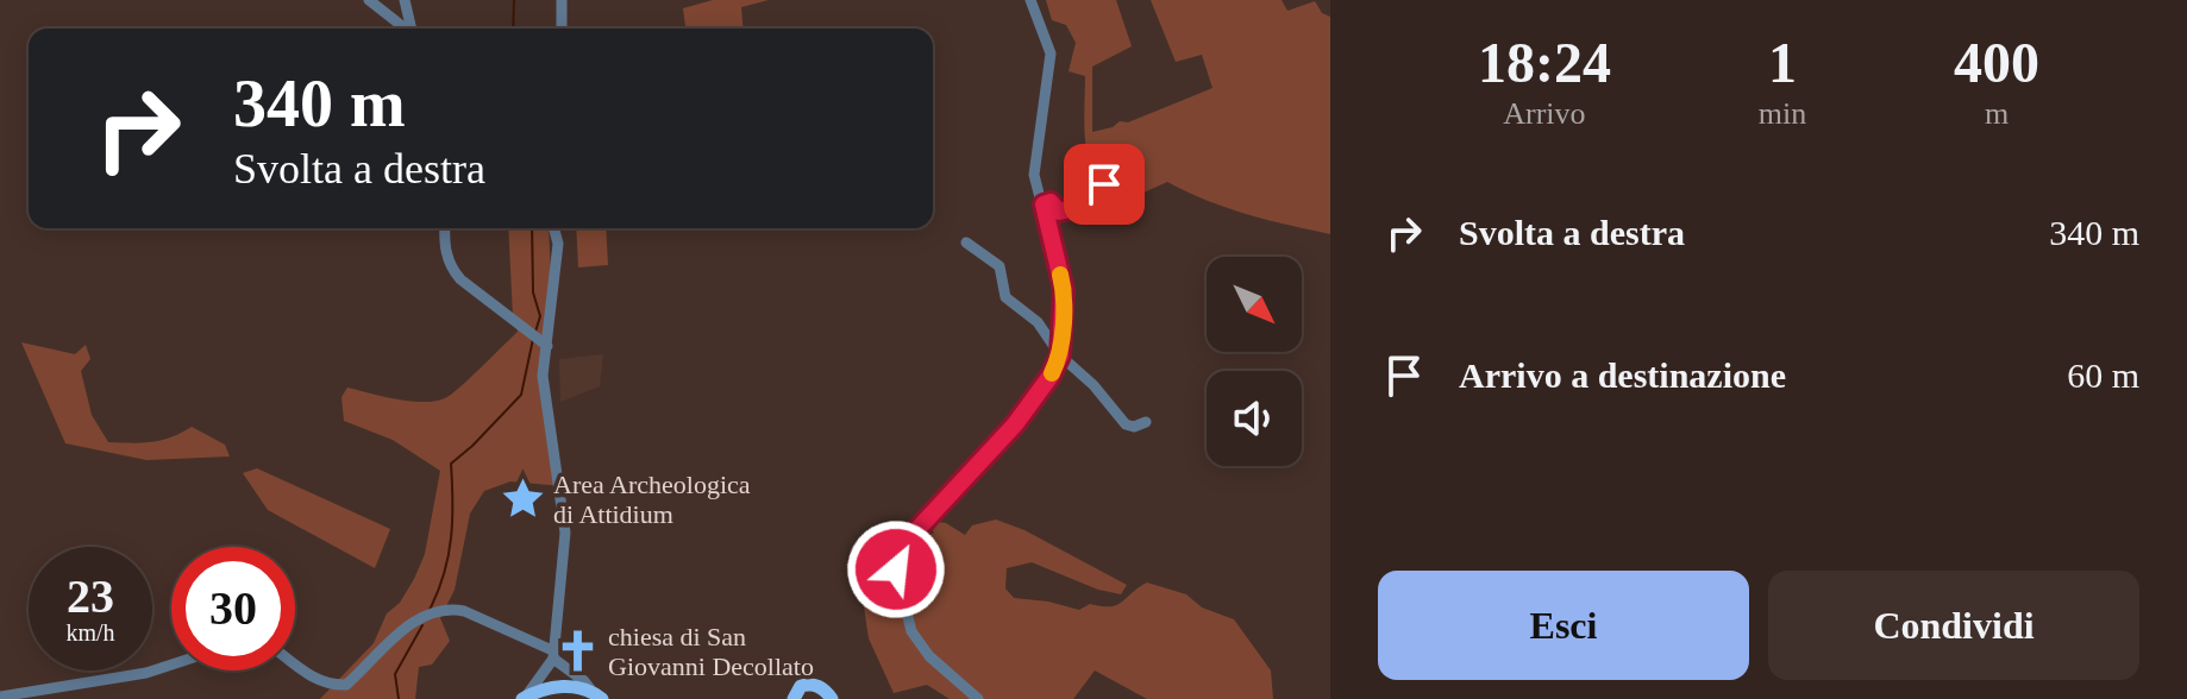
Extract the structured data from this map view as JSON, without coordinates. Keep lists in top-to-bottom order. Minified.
{"places":{"place":["Area Archeologica di Attidium"],"church":["chiesa di San Giovanni Decollato"]},"north":"bottom right","page":{"eta":["18:24","Arrivo","1","min","400","m"],"turn":["340 m","Svolta a destra"],"list":[{"name":"Svolta a destra","value":"340 m"},{"name":"Arrivo a destinazione","value":"60 m"}],"speed":"23 km/h","limit":"30","buttons":["Esci","Condividi"]}}
